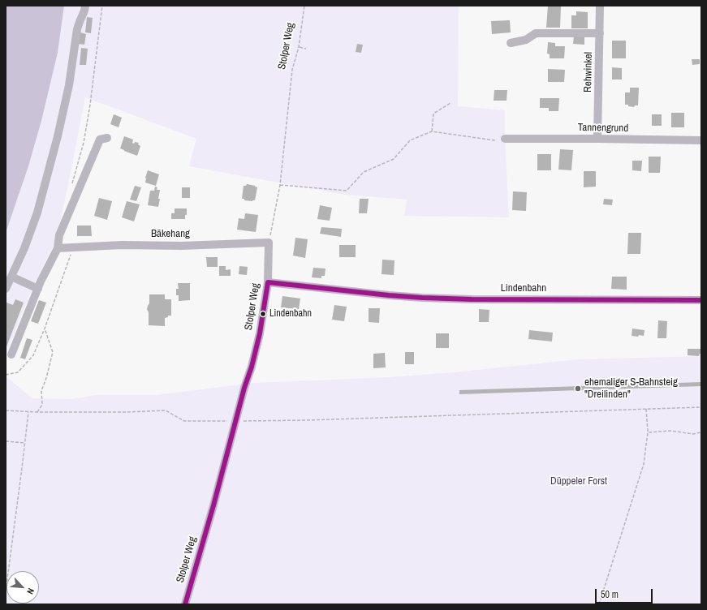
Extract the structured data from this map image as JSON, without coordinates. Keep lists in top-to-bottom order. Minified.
{"streets":{"street":["Stolper Weg","Rehwinkel","Tannengrund","Bäkehang","Lindenbahn"]},"crossings":[["Stolper Weg","Bäkehang"],["Stolper Weg","Lindenbahn"],["Rehwinkel","Tannengrund"]],"parks":["Düppeler Forst"],"places":["Lindenbahn","ehemaliger S-Bahnsteig \"Dreilinden\""],"scale_bar":"50 m","north":"bottom right"}
